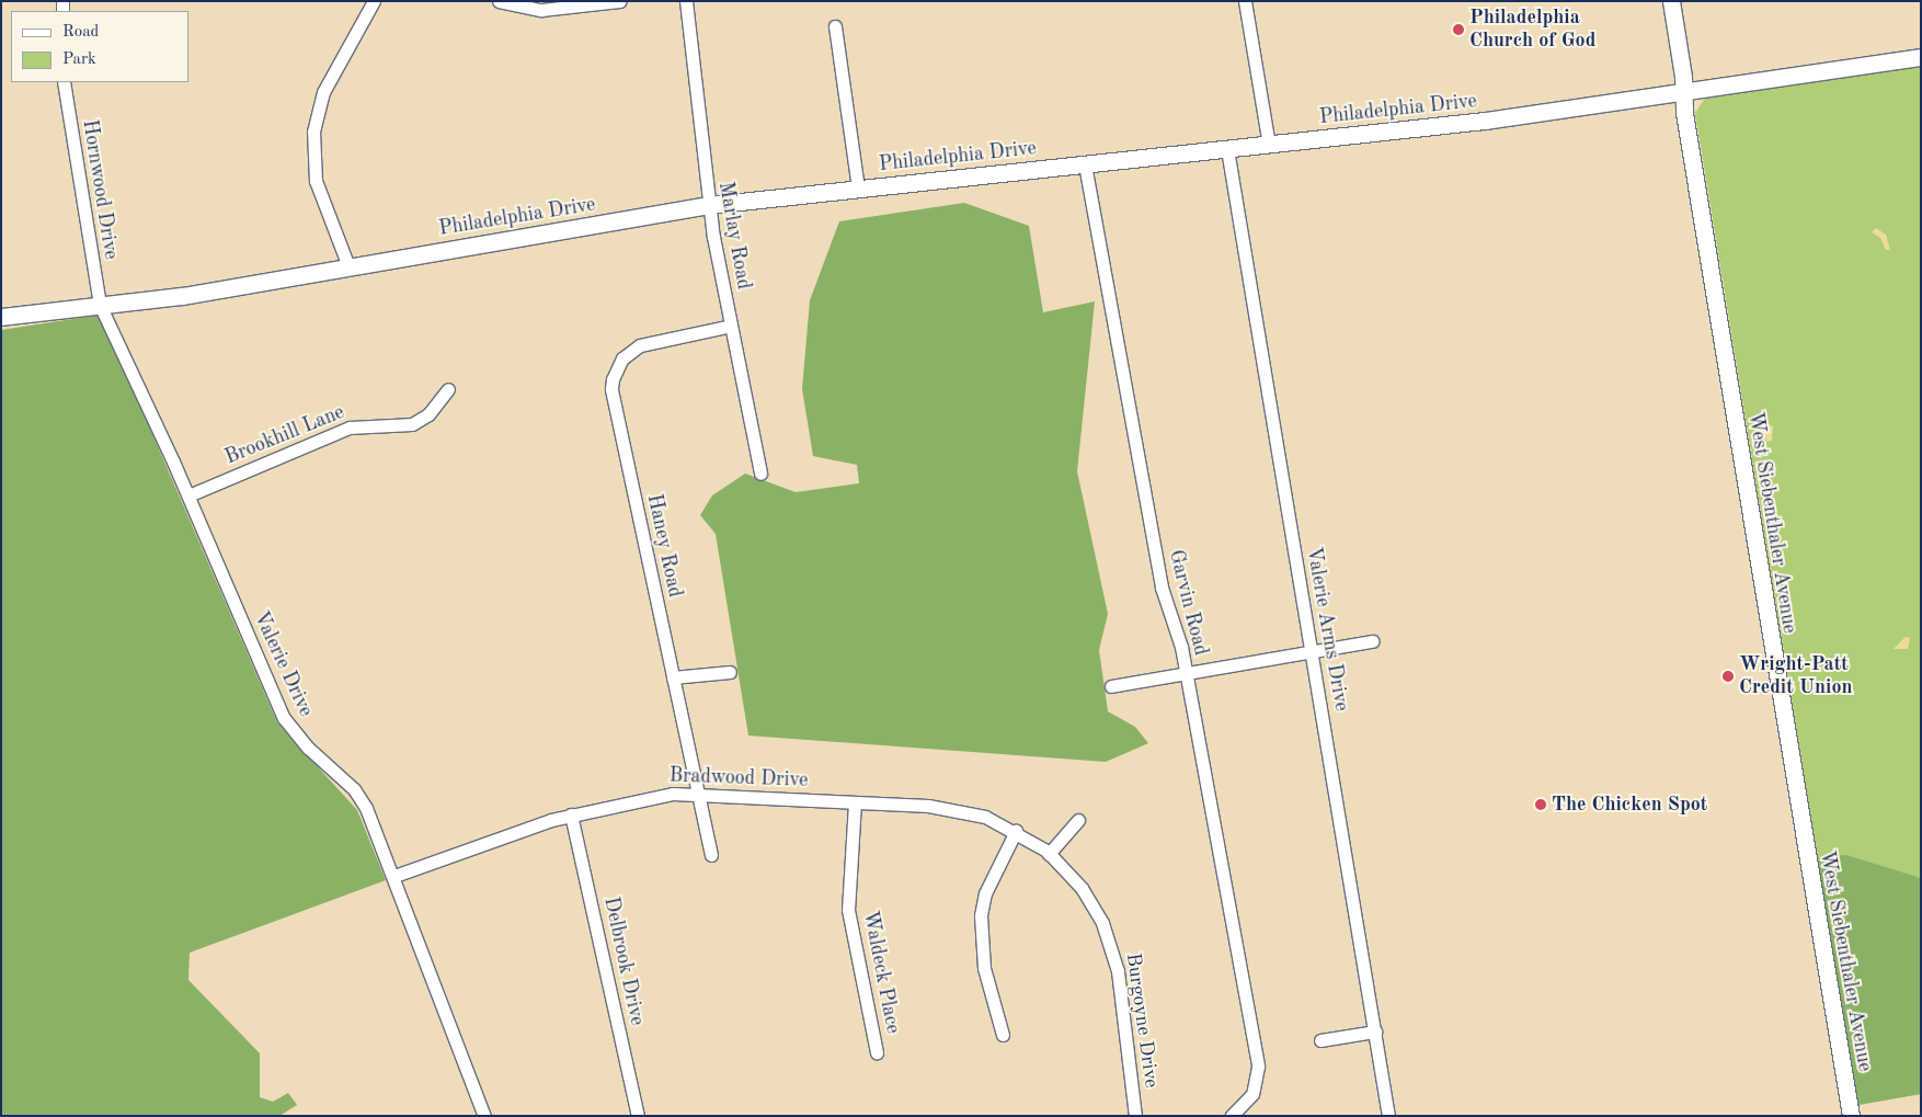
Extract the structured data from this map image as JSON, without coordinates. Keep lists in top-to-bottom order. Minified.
{"streets":{"main road":["Philadelphia Drive","West Siebenthaler Avenue"],"street":["Hornwood Drive","Marlay Road","Brookhill Lane","Haney Road","Garvin Road","Valerie Arms Drive","Valerie Drive","Bradwood Drive","Delbrook Drive","Waldeck Place","Burgoyne Drive"]},"crossings":[["Philadelphia Drive","Hornwood Drive"],["Philadelphia Drive","Marlay Road"],["Philadelphia Drive","West Siebenthaler Avenue"],["Philadelphia Drive","Garvin Road"],["Philadelphia Drive","Valerie Arms Drive"],["Philadelphia Drive","Valerie Drive"],["Hornwood Drive","Valerie Drive"],["Marlay Road","Haney Road"],["Brookhill Lane","Valerie Drive"],["Haney Road","Bradwood Drive"],["Valerie Drive","Bradwood Drive"],["Bradwood Drive","Delbrook Drive"],["Bradwood Drive","Waldeck Place"],["Bradwood Drive","Burgoyne Drive"]],"places":["Philadelphia Church of God","Wright-Patt Credit Union","The Chicken Spot"],"legend":["Road","Park"]}
